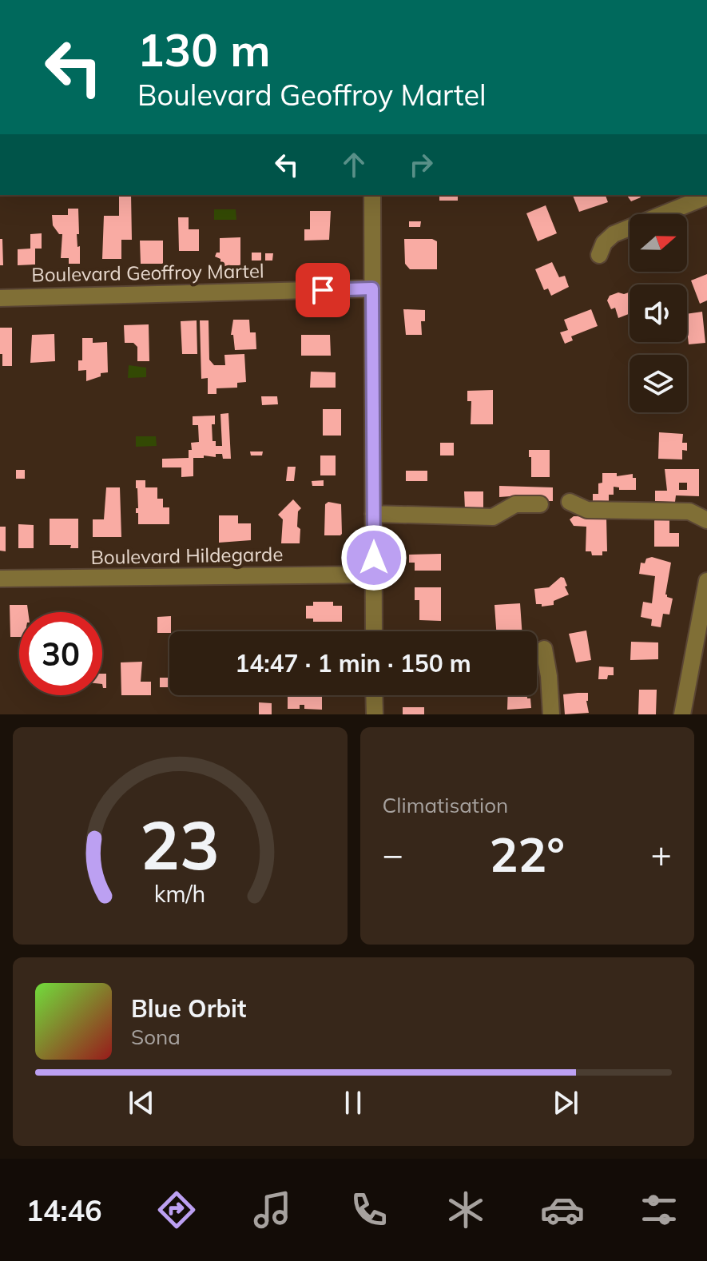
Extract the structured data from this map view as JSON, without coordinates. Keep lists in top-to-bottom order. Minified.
{"streets":{"street":["Boulevard Geoffroy Martel","Boulevard Hildegarde"]},"north":"right","page":{"turn":["130 m","Boulevard Geoffroy Martel"],"limit":"30","trip":"14:47 · 1 min · 150 m","tile":"Climatisation","heat":["−","22°","+"],"song":["Blue Orbit","Sona"],"tabs":"14:46","gauge":["23","km/h"]}}
